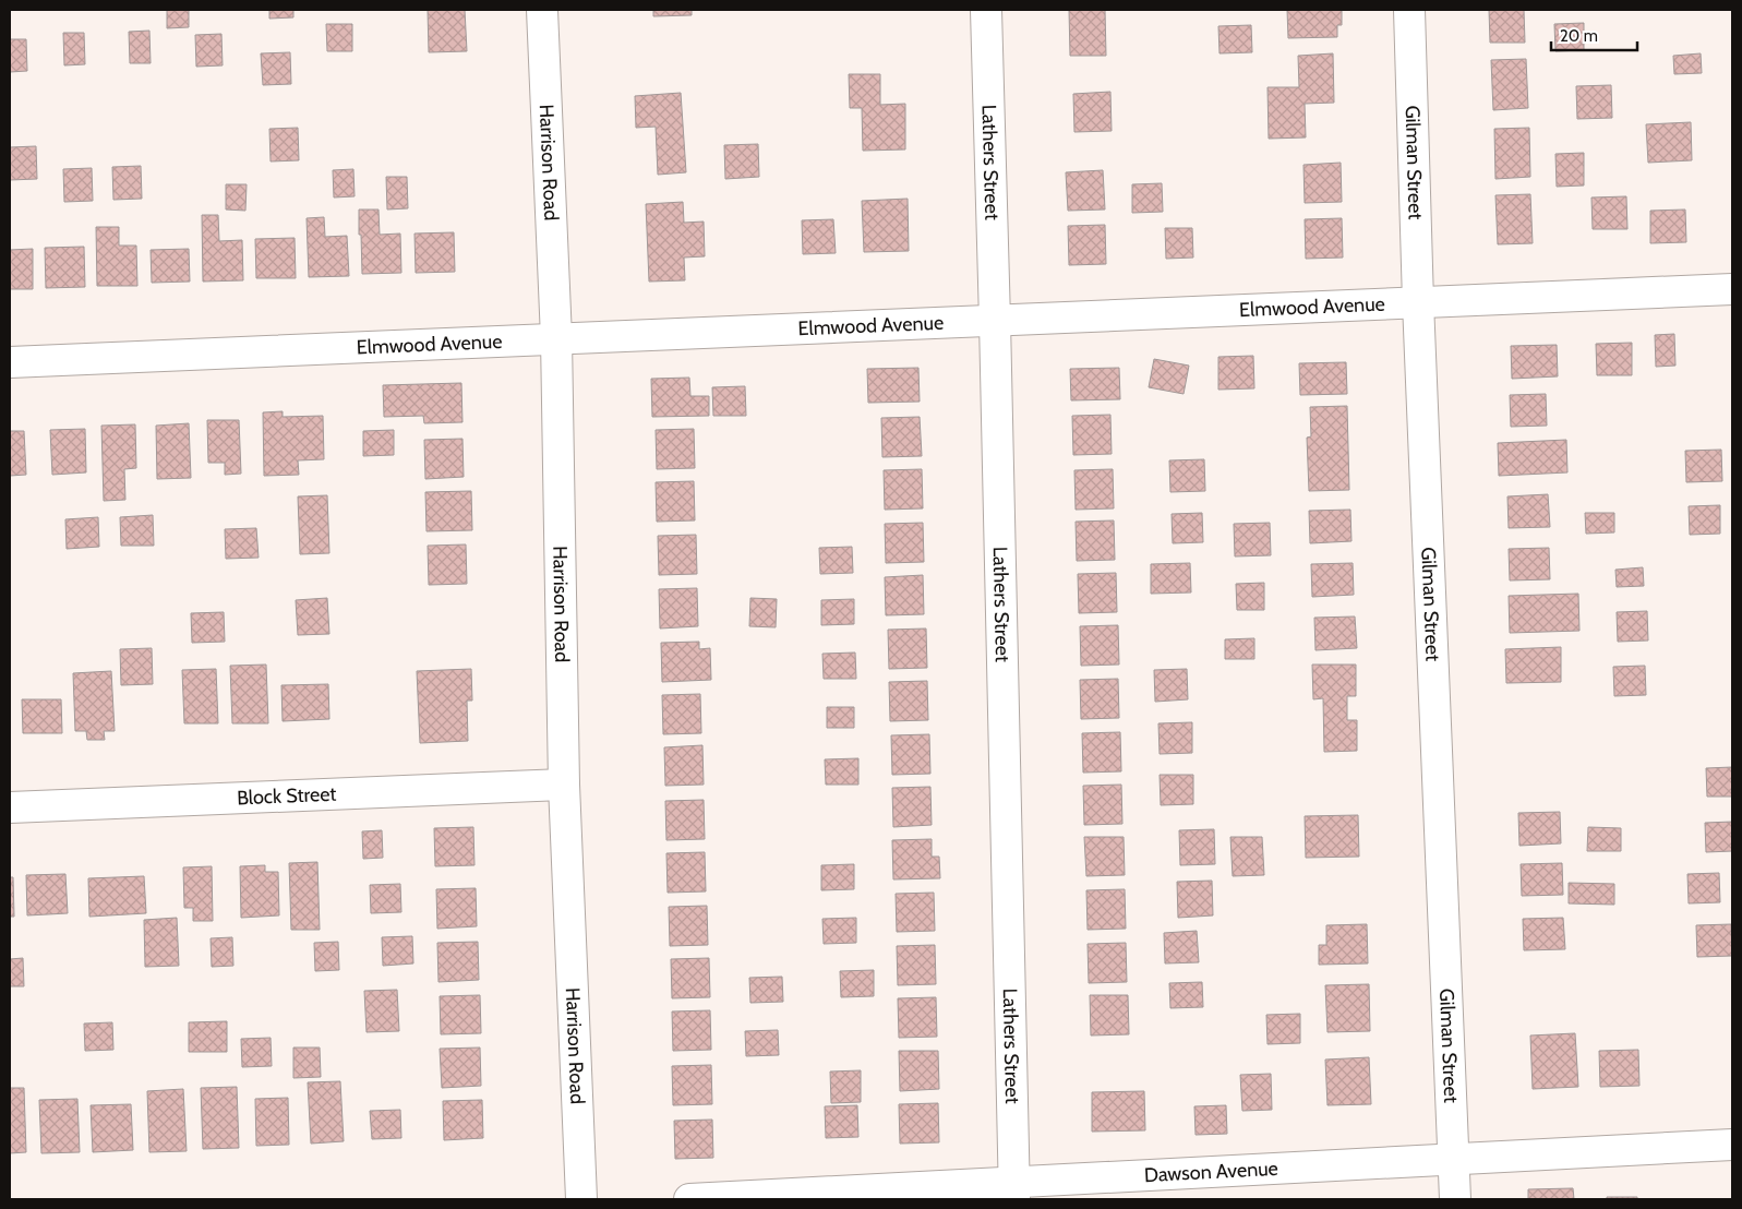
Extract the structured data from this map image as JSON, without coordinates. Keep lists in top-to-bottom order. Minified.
{"streets":{"street":["Harrison Road","Lathers Street","Gilman Street","Elmwood Avenue","Block Street","Dawson Avenue"]},"crossings":[["Harrison Road","Elmwood Avenue"],["Harrison Road","Block Street"],["Lathers Street","Elmwood Avenue"],["Lathers Street","Dawson Avenue"],["Gilman Street","Elmwood Avenue"],["Gilman Street","Dawson Avenue"]],"scale_bar":"20 m"}
